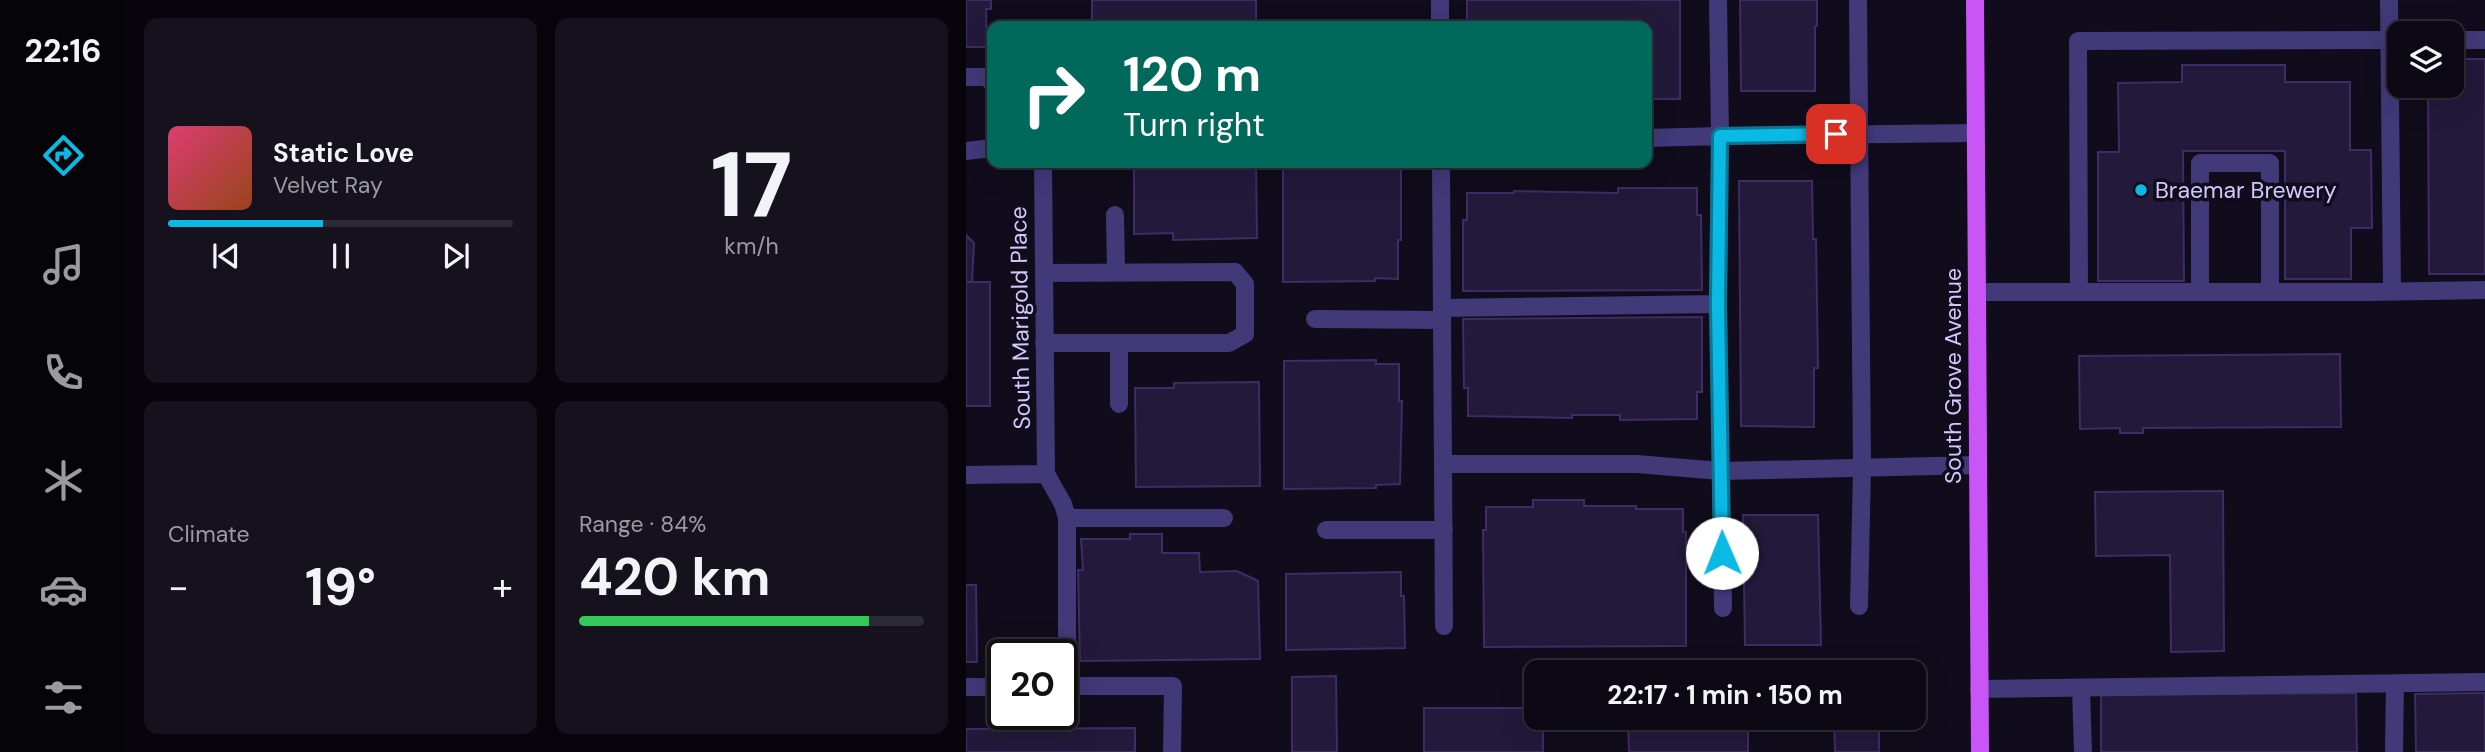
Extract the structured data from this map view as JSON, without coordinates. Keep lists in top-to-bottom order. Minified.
{"streets":{"main road":["South Grove Avenue"],"street":["South Marigold Place"]},"places":["Braemar Brewery"],"page":{"tabs":"22:16","tile":[["17","km/h"],"Climate",["Range · 84%","420 km"]],"turn":["120 m","Turn right"],"song":["Static Love","Velvet Ray"],"heat":["−","19°","+"],"limit":"20","trip":"22:17 · 1 min · 150 m"}}
